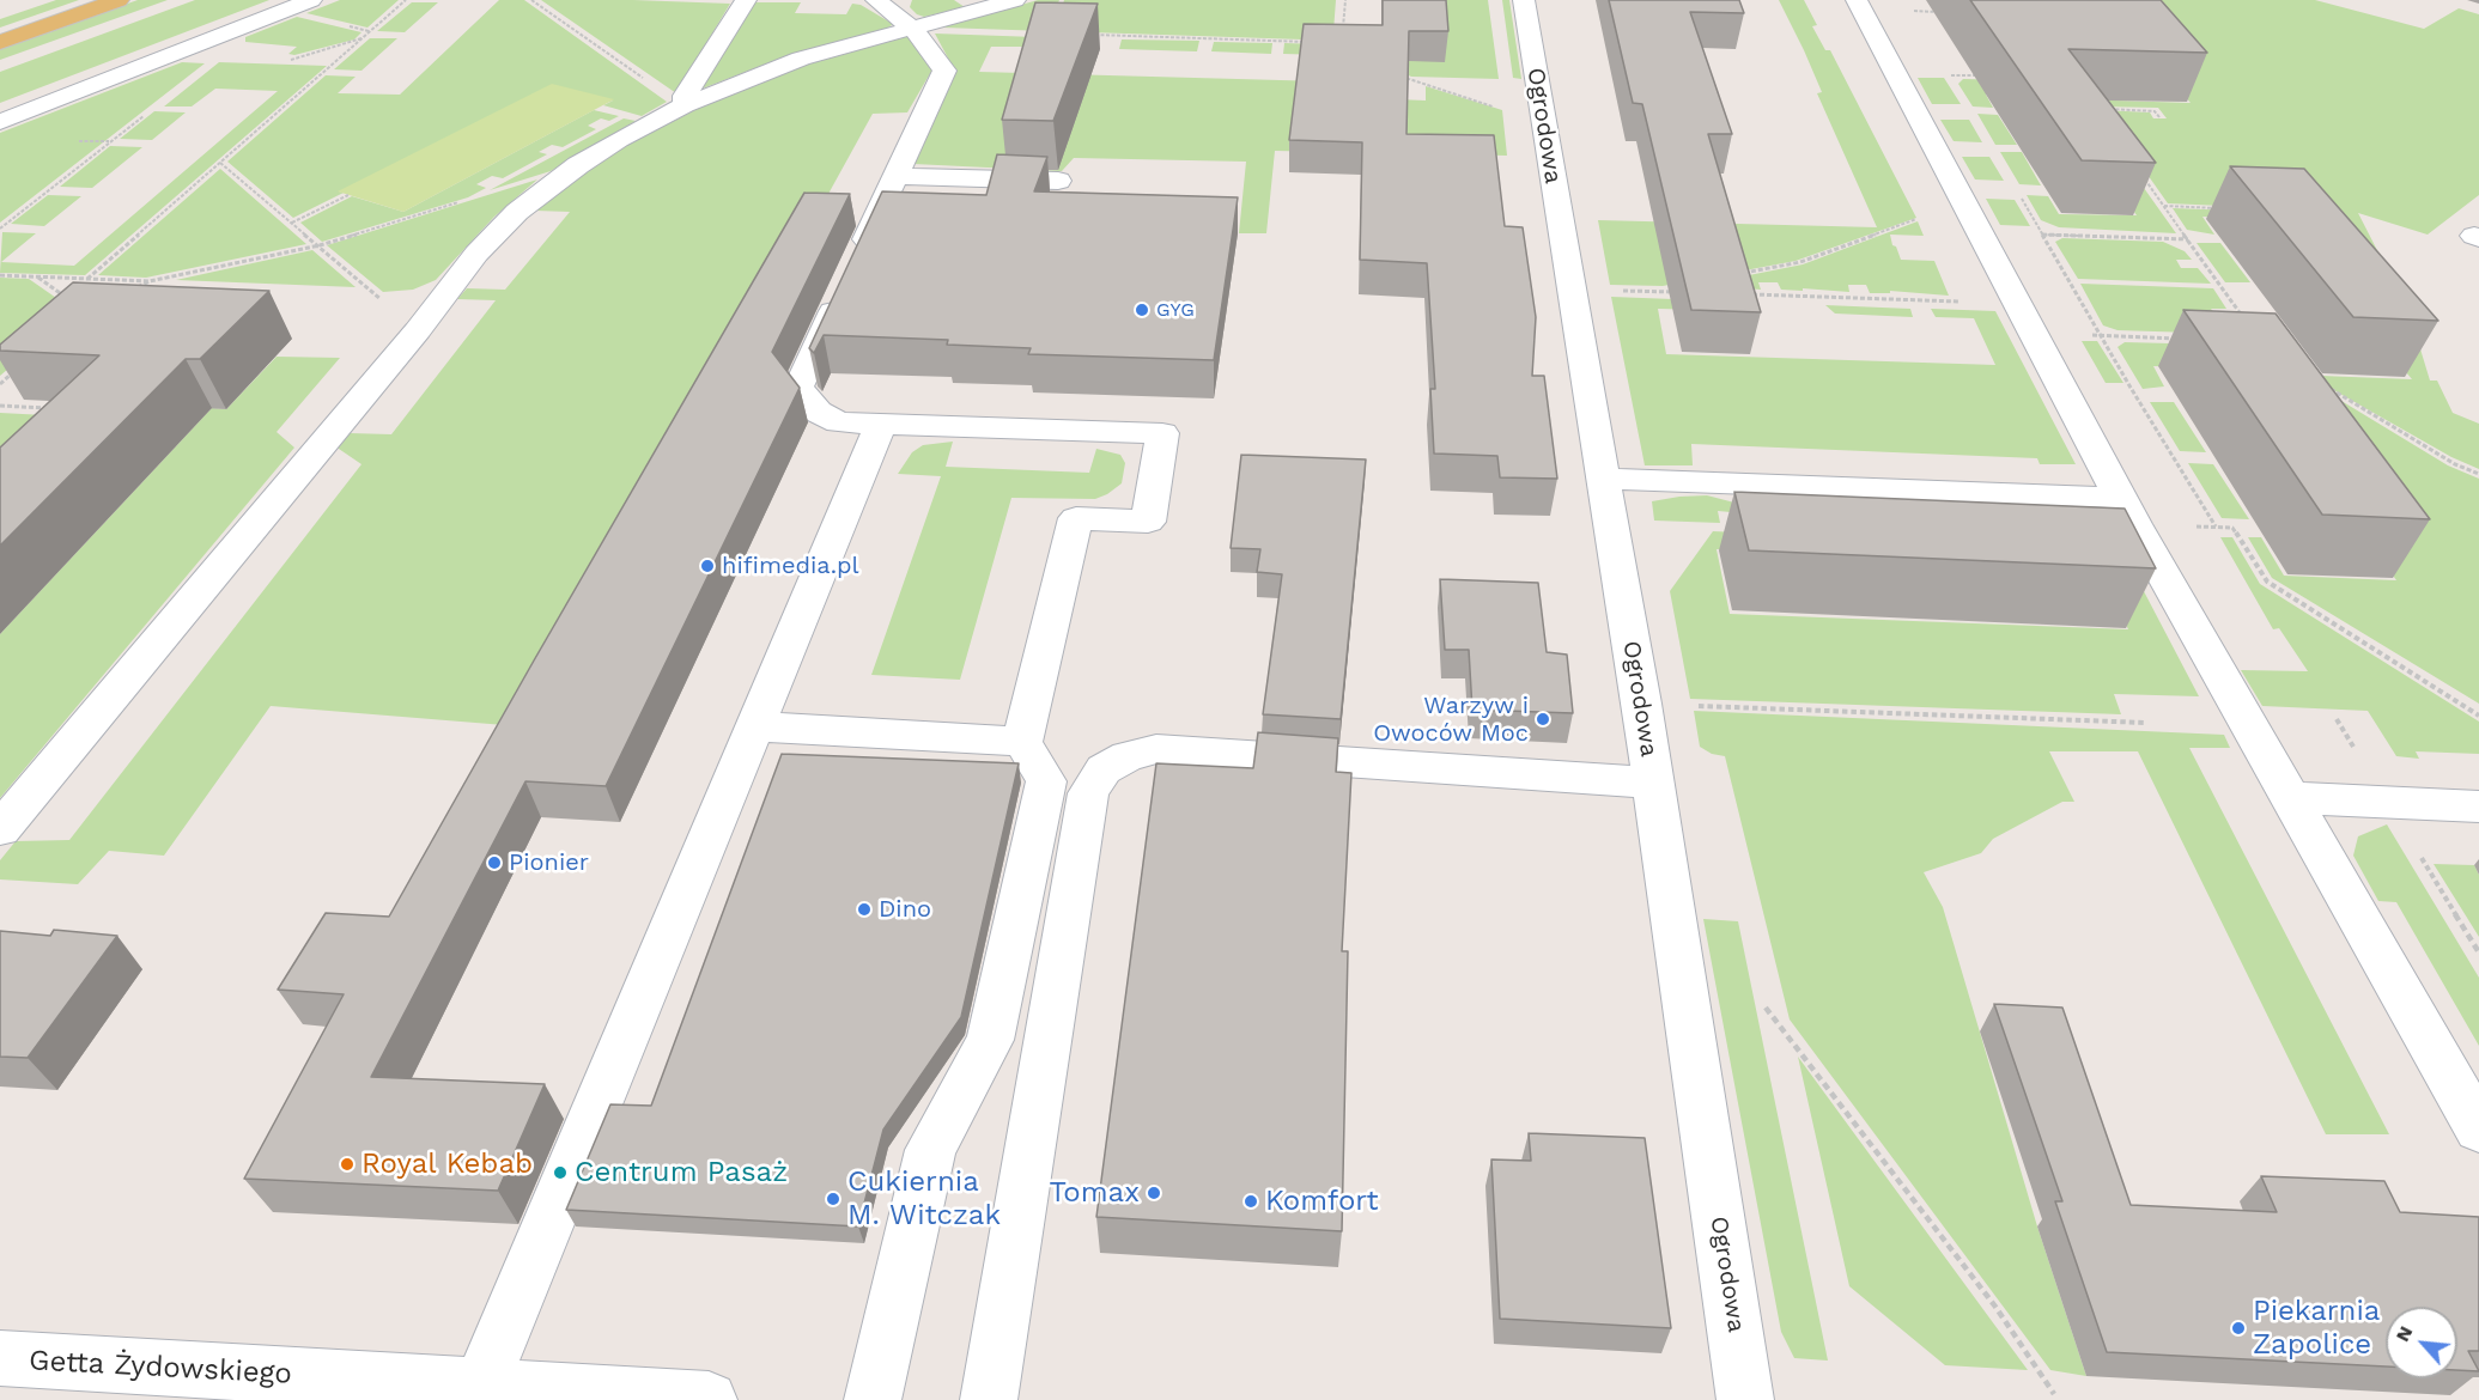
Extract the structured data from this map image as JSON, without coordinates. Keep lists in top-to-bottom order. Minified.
{"streets":{"street":["Ogrodowa","Getta Żydowskiego"]},"places":["GYG","hifimedia.pl","Warzyw i Owoców Moc","Pionier","Dino","Royal Kebab","Centrum Pasaż","Tomax","Cukiernia M. Witczak","Komfort","Piekarnia Zapolice"],"north":"top left"}
